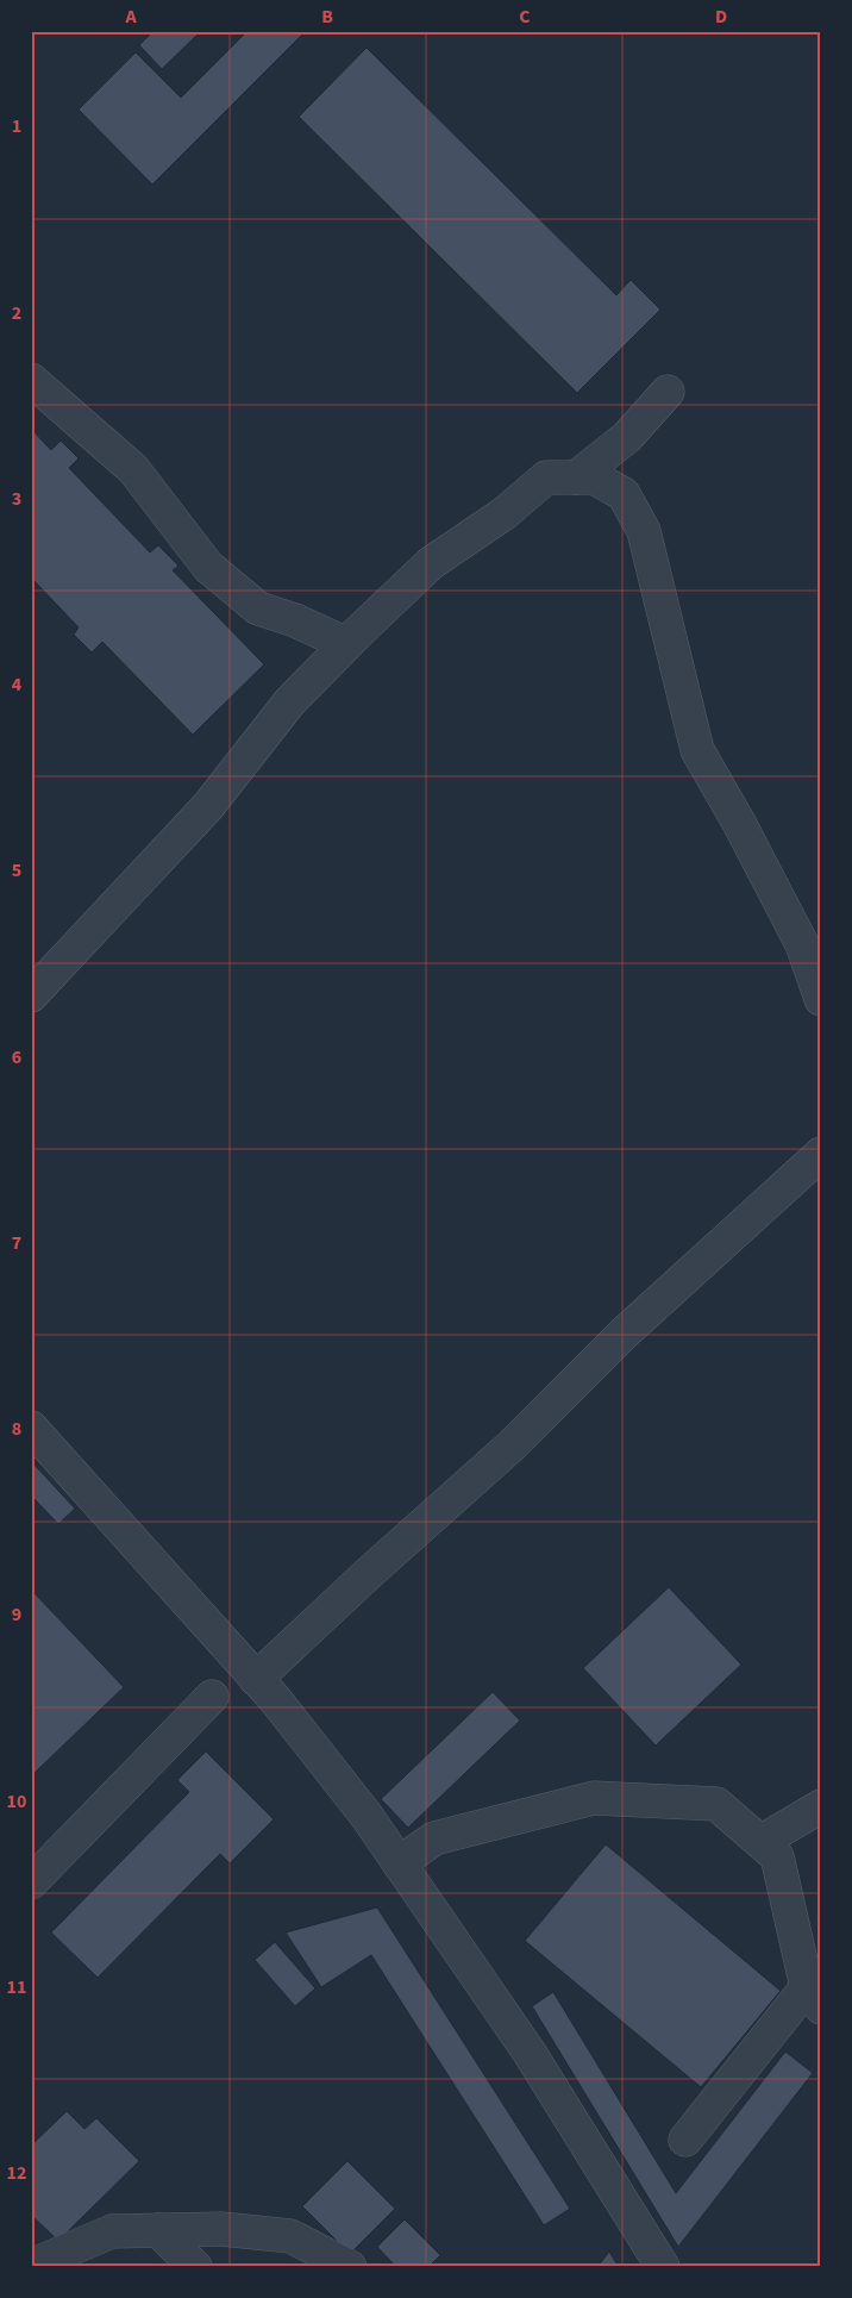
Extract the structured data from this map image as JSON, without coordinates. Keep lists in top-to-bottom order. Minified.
{"grid":{"columns":["A","B","C","D"],"rows":["1","2","3","4","5","6","7","8","9","10","11","12"]}}
